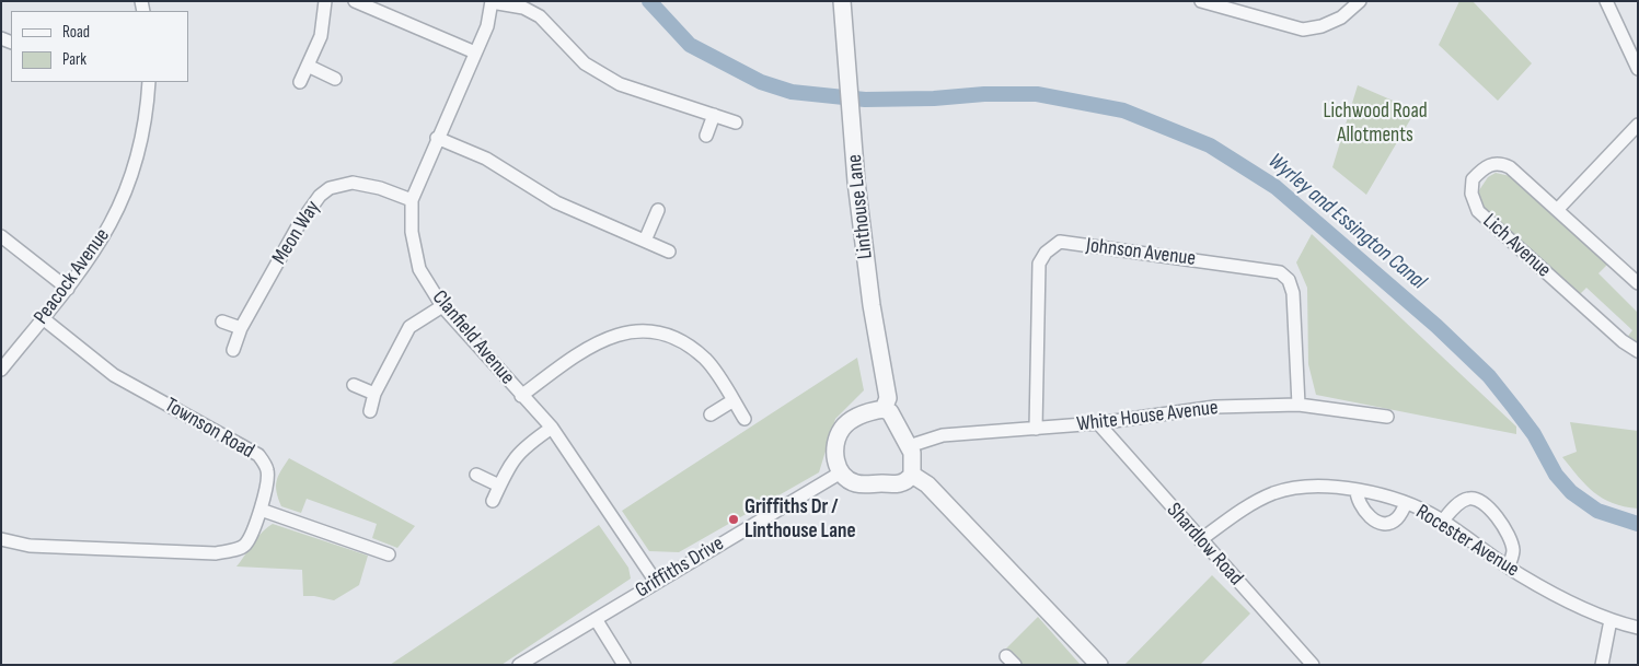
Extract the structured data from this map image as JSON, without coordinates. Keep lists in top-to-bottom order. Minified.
{"streets":{"street":["Linthouse Lane","Meon Way","Lich Avenue","Johnson Avenue","Peacock Avenue","Clanfield Avenue","White House Avenue","Townson Road","Rocester Avenue","Shardlow Road","Griffiths Drive"]},"crossings":[["Linthouse Lane","White House Avenue"],["Linthouse Lane","Griffiths Drive"],["Meon Way","Clanfield Avenue"],["Johnson Avenue","White House Avenue"],["Peacock Avenue","Townson Road"],["Clanfield Avenue","Griffiths Drive"],["White House Avenue","Shardlow Road"],["White House Avenue","Griffiths Drive"],["Rocester Avenue","Shardlow Road"]],"water":["Wyrley and Essington Canal"],"parks":["Lichwood Road Allotments"],"places":["Griffiths Dr / Linthouse Lane"],"legend":["Road","Park"]}
